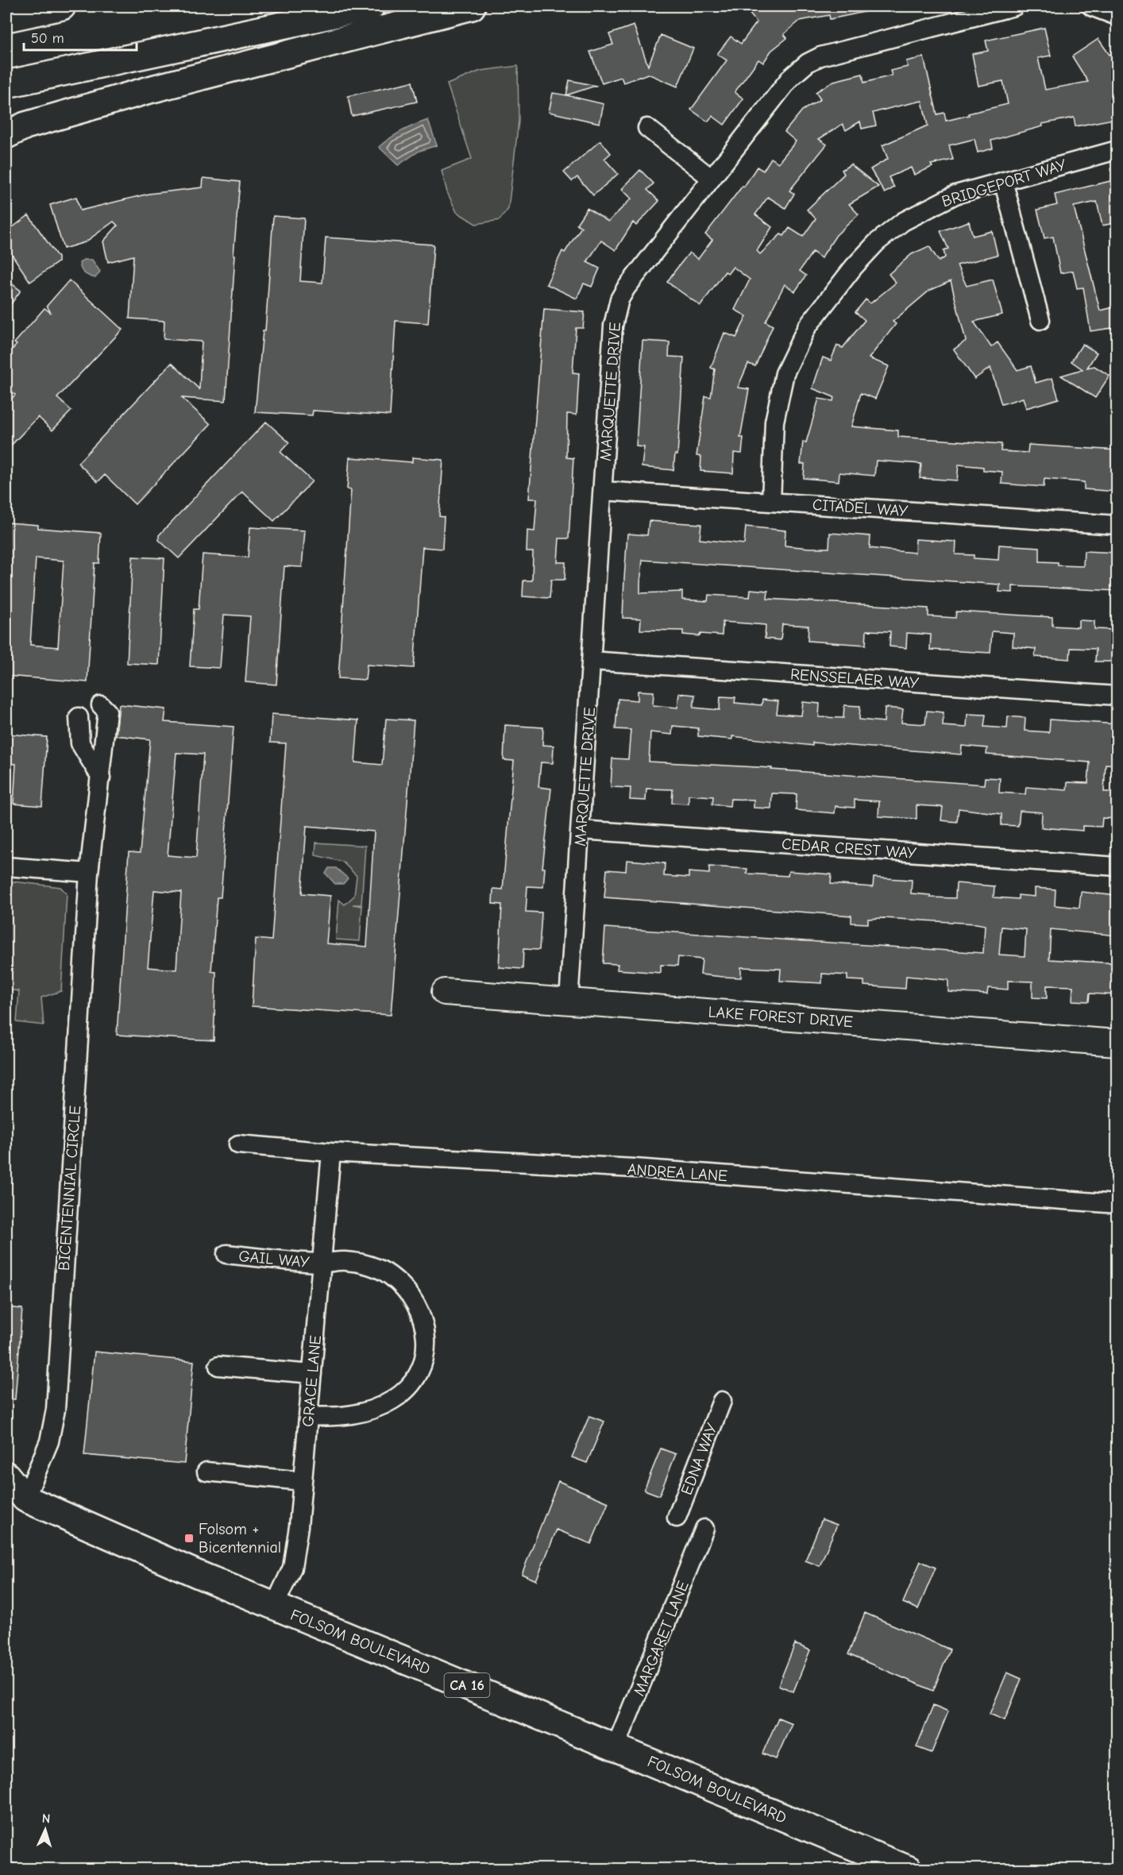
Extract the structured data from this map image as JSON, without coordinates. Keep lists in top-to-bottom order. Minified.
{"streets":{"main road":["FOLSOM BOULEVARD","CA 16"],"street":["BRIDGEPORT WAY","MARQUETTE DRIVE","CITADEL WAY","RENSSELAER WAY","CEDAR CREST WAY","LAKE FOREST DRIVE","ANDREA LANE","BICENTENNIAL CIRCLE","GAIL WAY","GRACE LANE","EDNA WAY","MARGARET LANE"]},"crossings":[["BRIDGEPORT WAY","CITADEL WAY"],["MARQUETTE DRIVE","CITADEL WAY"],["MARQUETTE DRIVE","RENSSELAER WAY"],["MARQUETTE DRIVE","CEDAR CREST WAY"],["MARQUETTE DRIVE","LAKE FOREST DRIVE"],["ANDREA LANE","GRACE LANE"],["BICENTENNIAL CIRCLE","FOLSOM BOULEVARD"],["GAIL WAY","GRACE LANE"],["GRACE LANE","FOLSOM BOULEVARD"],["MARGARET LANE","FOLSOM BOULEVARD"]],"places":{"transit":["Folsom + Bicentennial"]},"scale_bar":"50 m","north":"top"}
